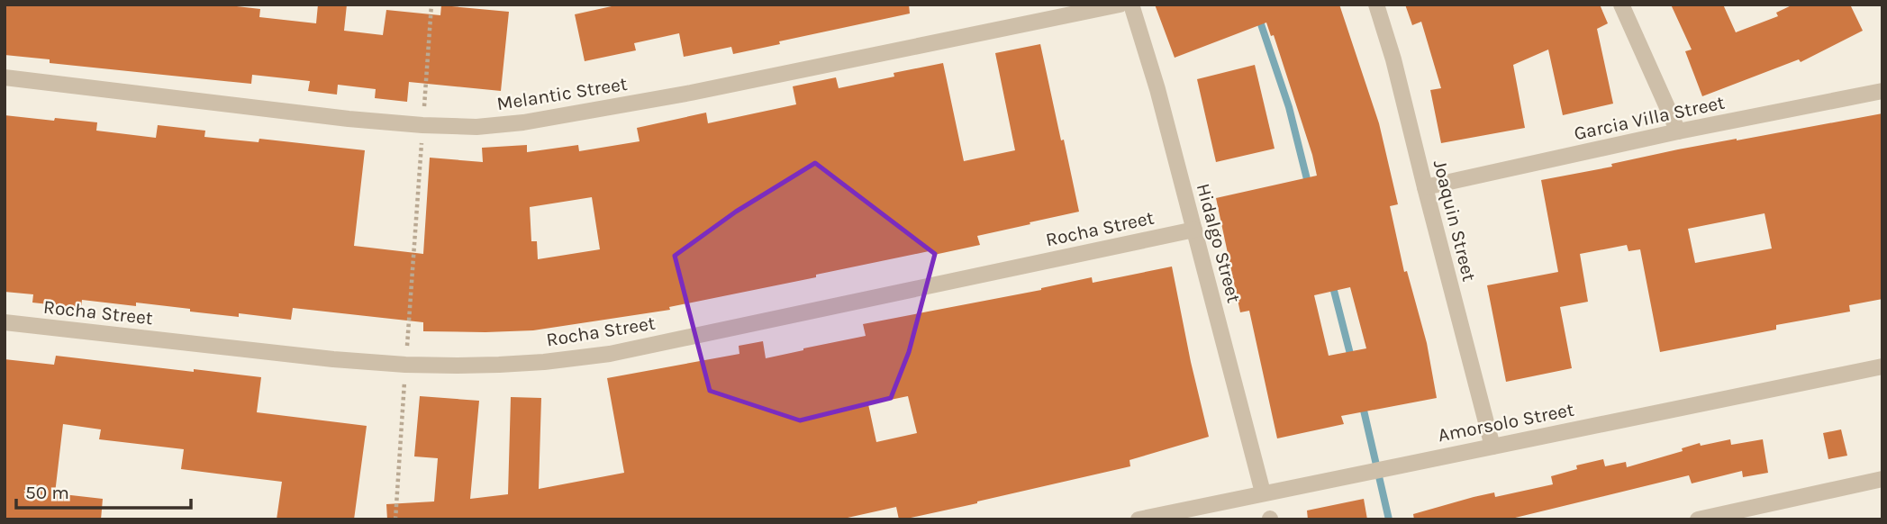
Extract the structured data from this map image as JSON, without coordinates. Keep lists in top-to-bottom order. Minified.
{"streets":{"street":["Melantic Street","Garcia Villa Street","Joaquin Street","Rocha Street","Hidalgo Street","Amorsolo Street"]},"crossings":[["Garcia Villa Street","Joaquin Street"],["Joaquin Street","Amorsolo Street"],["Rocha Street","Hidalgo Street"],["Hidalgo Street","Amorsolo Street"]],"scale_bar":"50 m"}
